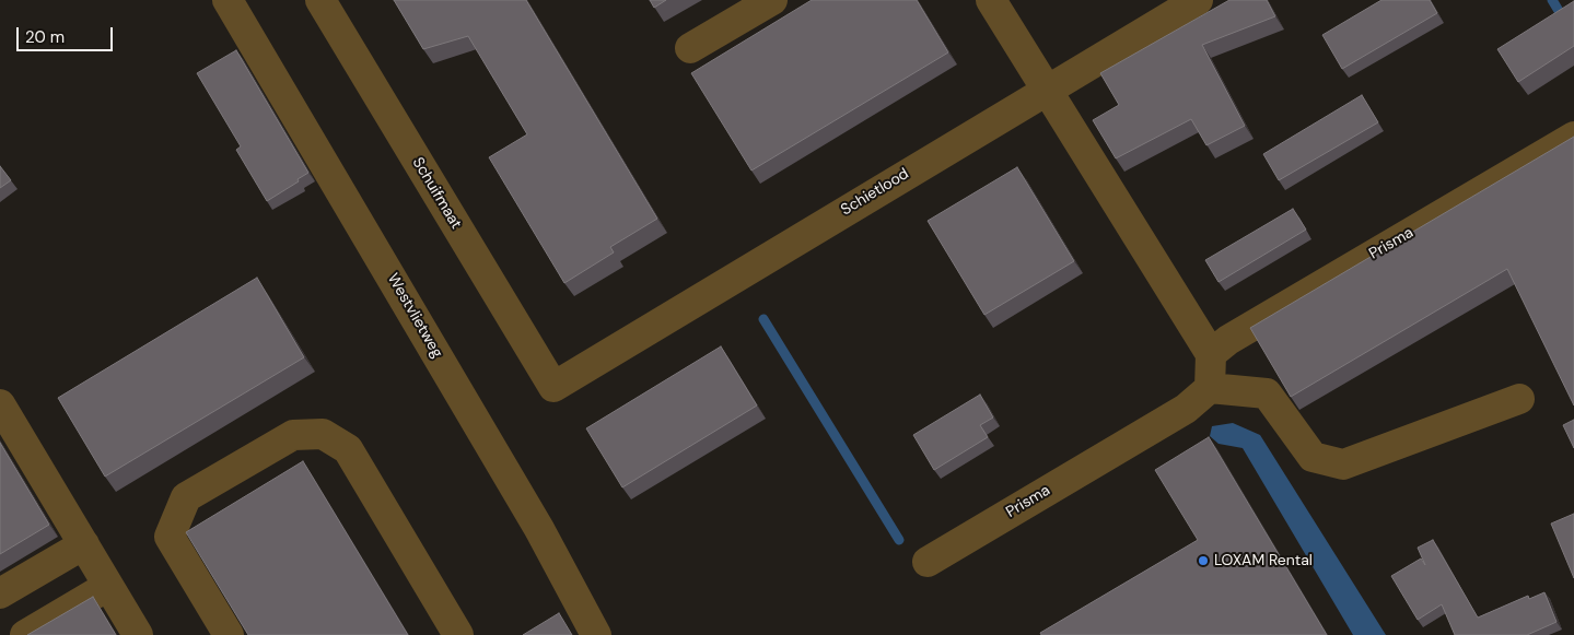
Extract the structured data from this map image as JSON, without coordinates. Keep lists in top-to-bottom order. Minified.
{"streets":{"street":["Schietlood","Schuifmaat","Prisma","Westvlietweg"]},"crossings":[["Schietlood","Schuifmaat"]],"places":["LOXAM Rental"],"scale_bar":"20 m"}
